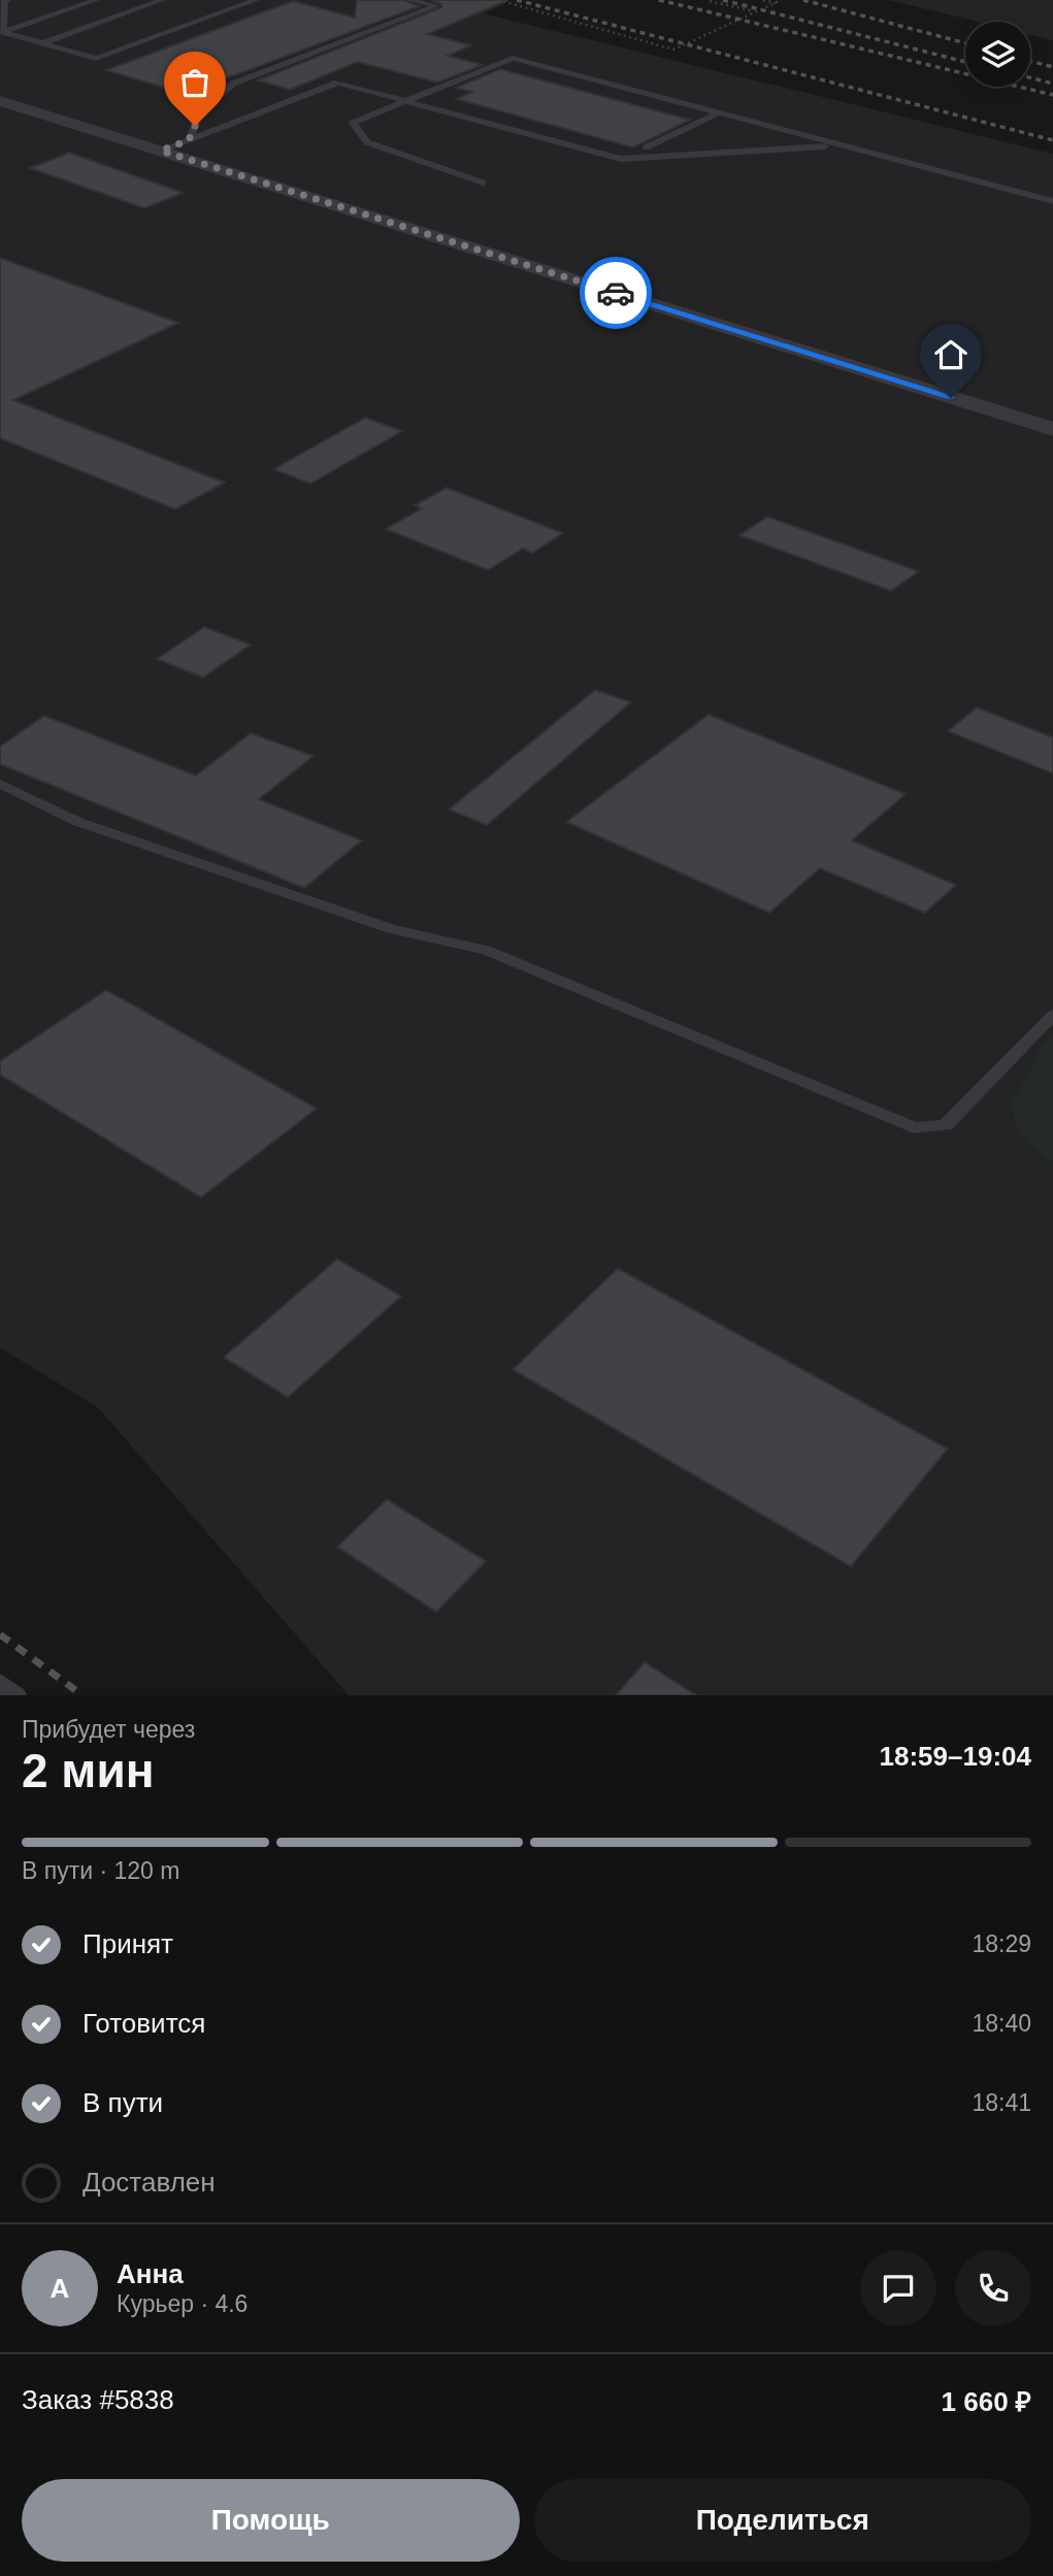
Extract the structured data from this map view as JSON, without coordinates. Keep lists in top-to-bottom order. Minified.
{"page":{"heading":["2 мин","Прибудет через","18:59–19:04"],"panel":["Анна","Курьер · 4.6","Заказ #5838","1 660 ₽"],"bar":"В пути · 120 m","list":[["Принят","18:29"],["Готовится","18:40"],["В пути","18:41"],"Доставлен"],"round":"А","buttons":["Помощь","Поделиться"]}}
